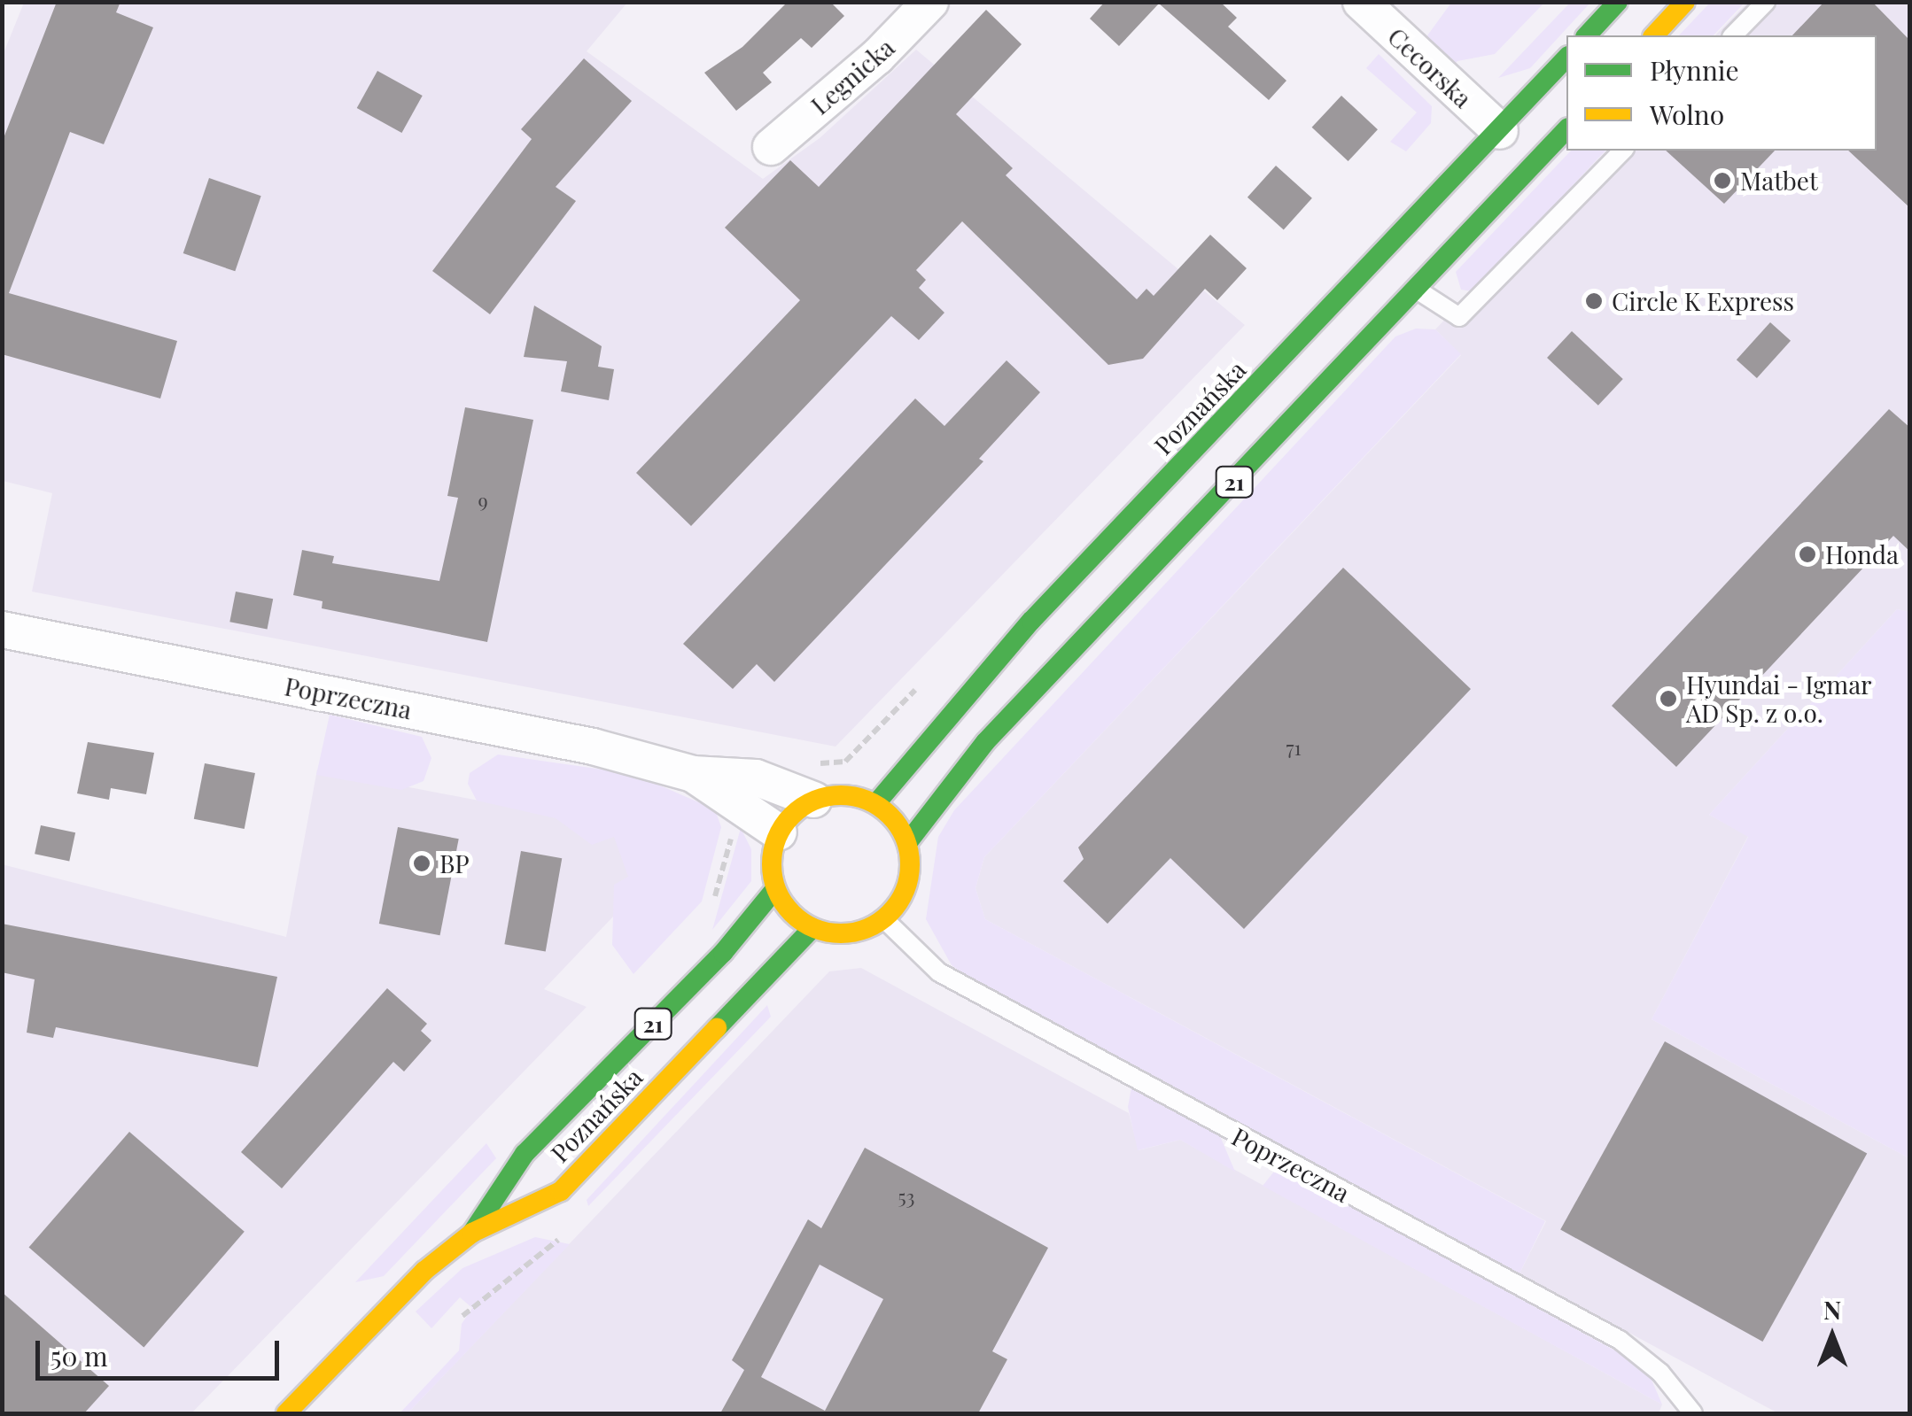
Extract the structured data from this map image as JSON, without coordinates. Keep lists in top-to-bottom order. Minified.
{"streets":{"main road":["Poznańska","21"],"street":["Cecorska","Legnicka","Poprzeczna"]},"crossings":[["Cecorska","Poznańska"],["Poznańska","21"],["Poznańska","Poprzeczna"],["21","Poprzeczna"]],"places":["Matbet","Circle K Express","Honda","Hyundai - Igmar AD Sp. z o.o.","BP"],"house_numbers":["9","71","53"],"legend":["Płynnie","Wolno"],"scale_bar":"50 m","north":"top"}
